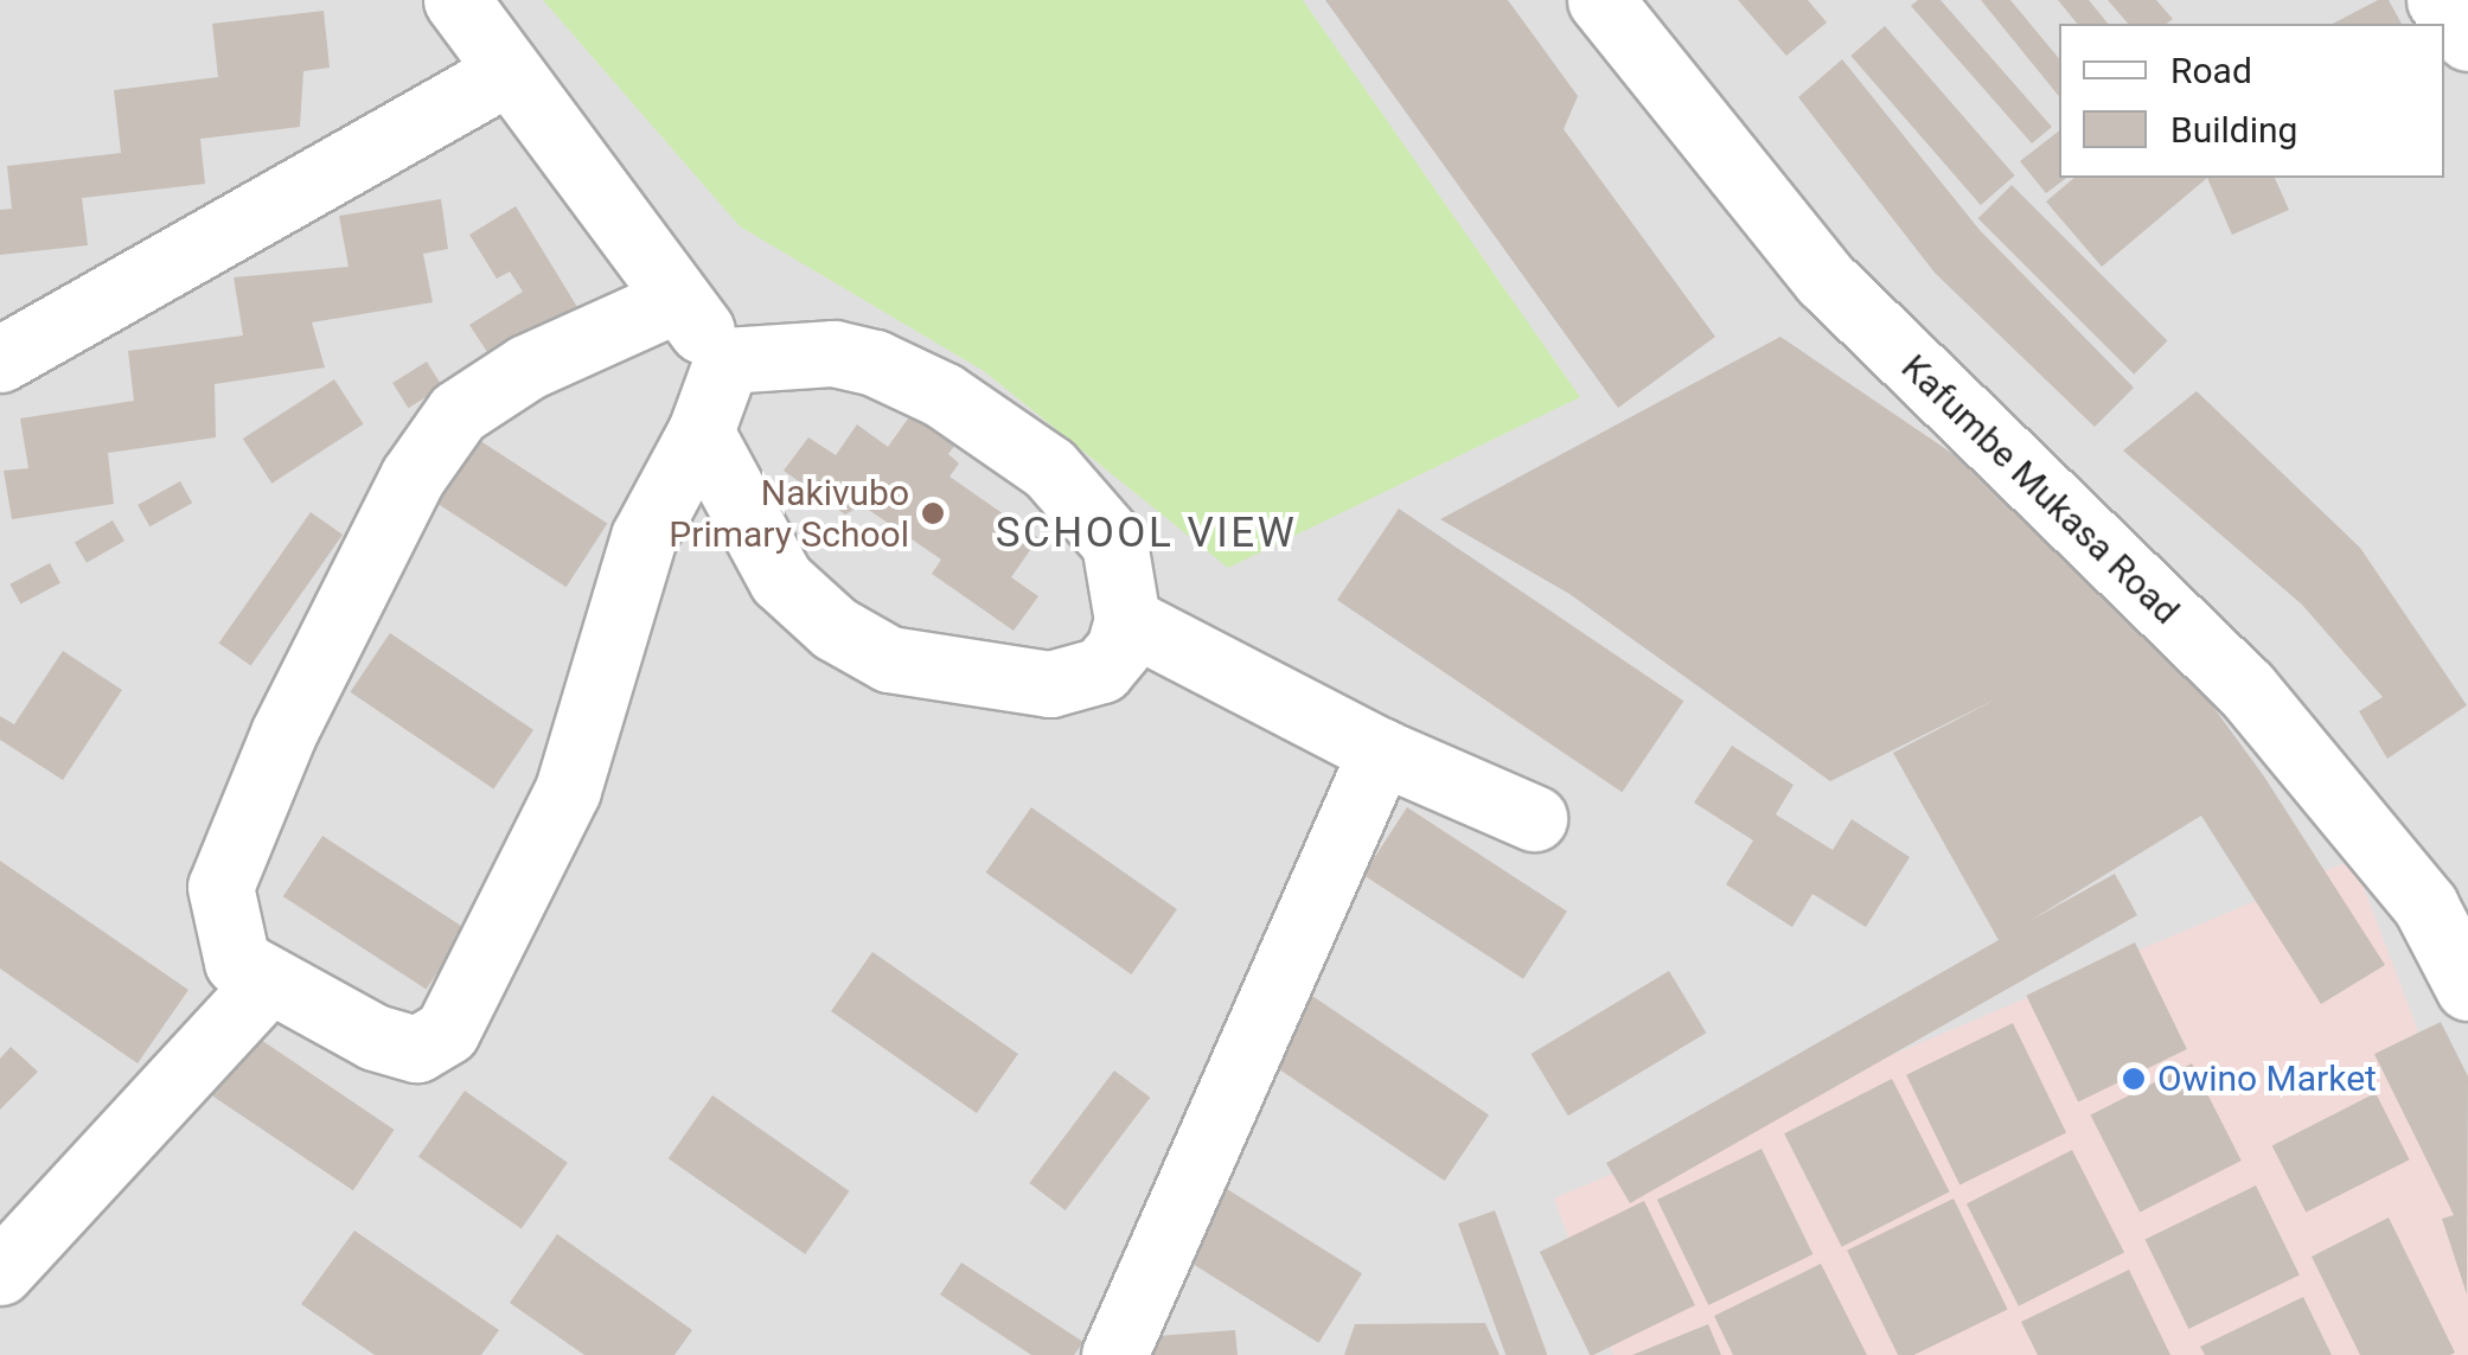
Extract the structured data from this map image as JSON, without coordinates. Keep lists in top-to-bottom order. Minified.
{"streets":{"street":["Kafumbe Mukasa Road"]},"districts":["SCHOOL VIEW"],"places":["Nakivubo Primary School","Owino Market"],"legend":["Road","Building"]}
